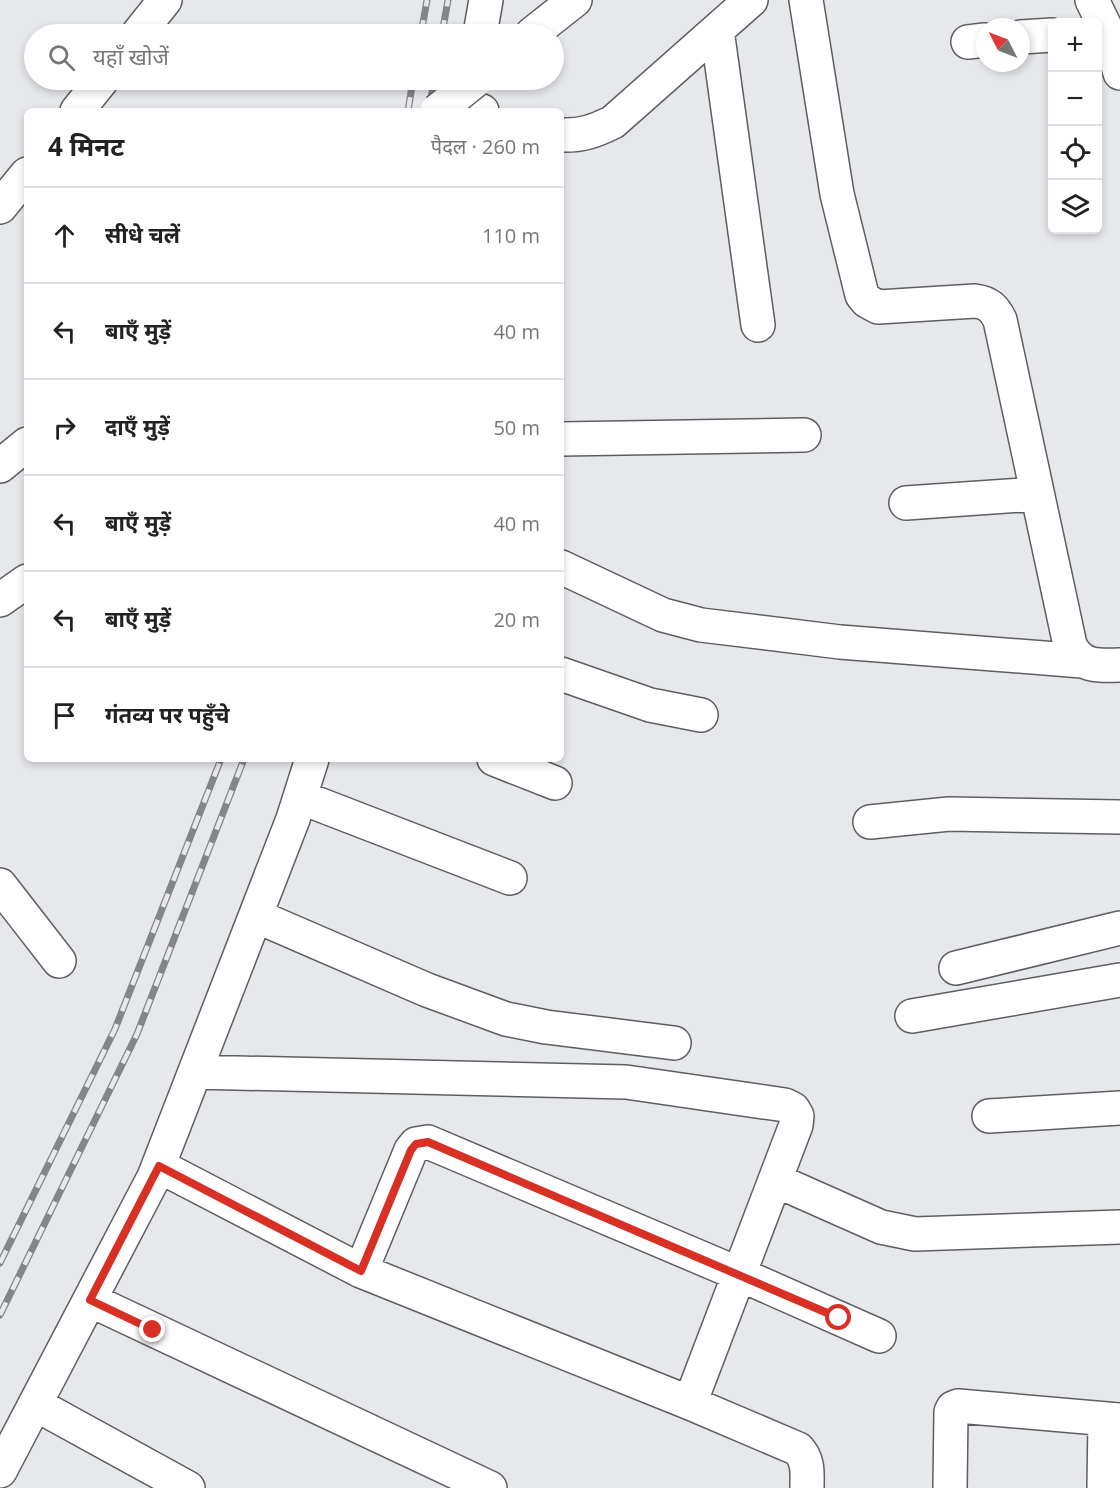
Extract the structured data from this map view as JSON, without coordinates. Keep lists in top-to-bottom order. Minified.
{"north":"top left","page":{"map_buttons":["+","−"],"search":"यहाँ खोजें","heading":["4 मिनट","पैदल · 260 m"],"list":[["सीधे चलें","110 m"],["बाएँ मुड़ें","40 m"],["दाएँ मुड़ें","50 m"],["बाएँ मुड़ें","40 m"],["बाएँ मुड़ें","20 m"],"गंतव्य पर पहुँचे"]}}
